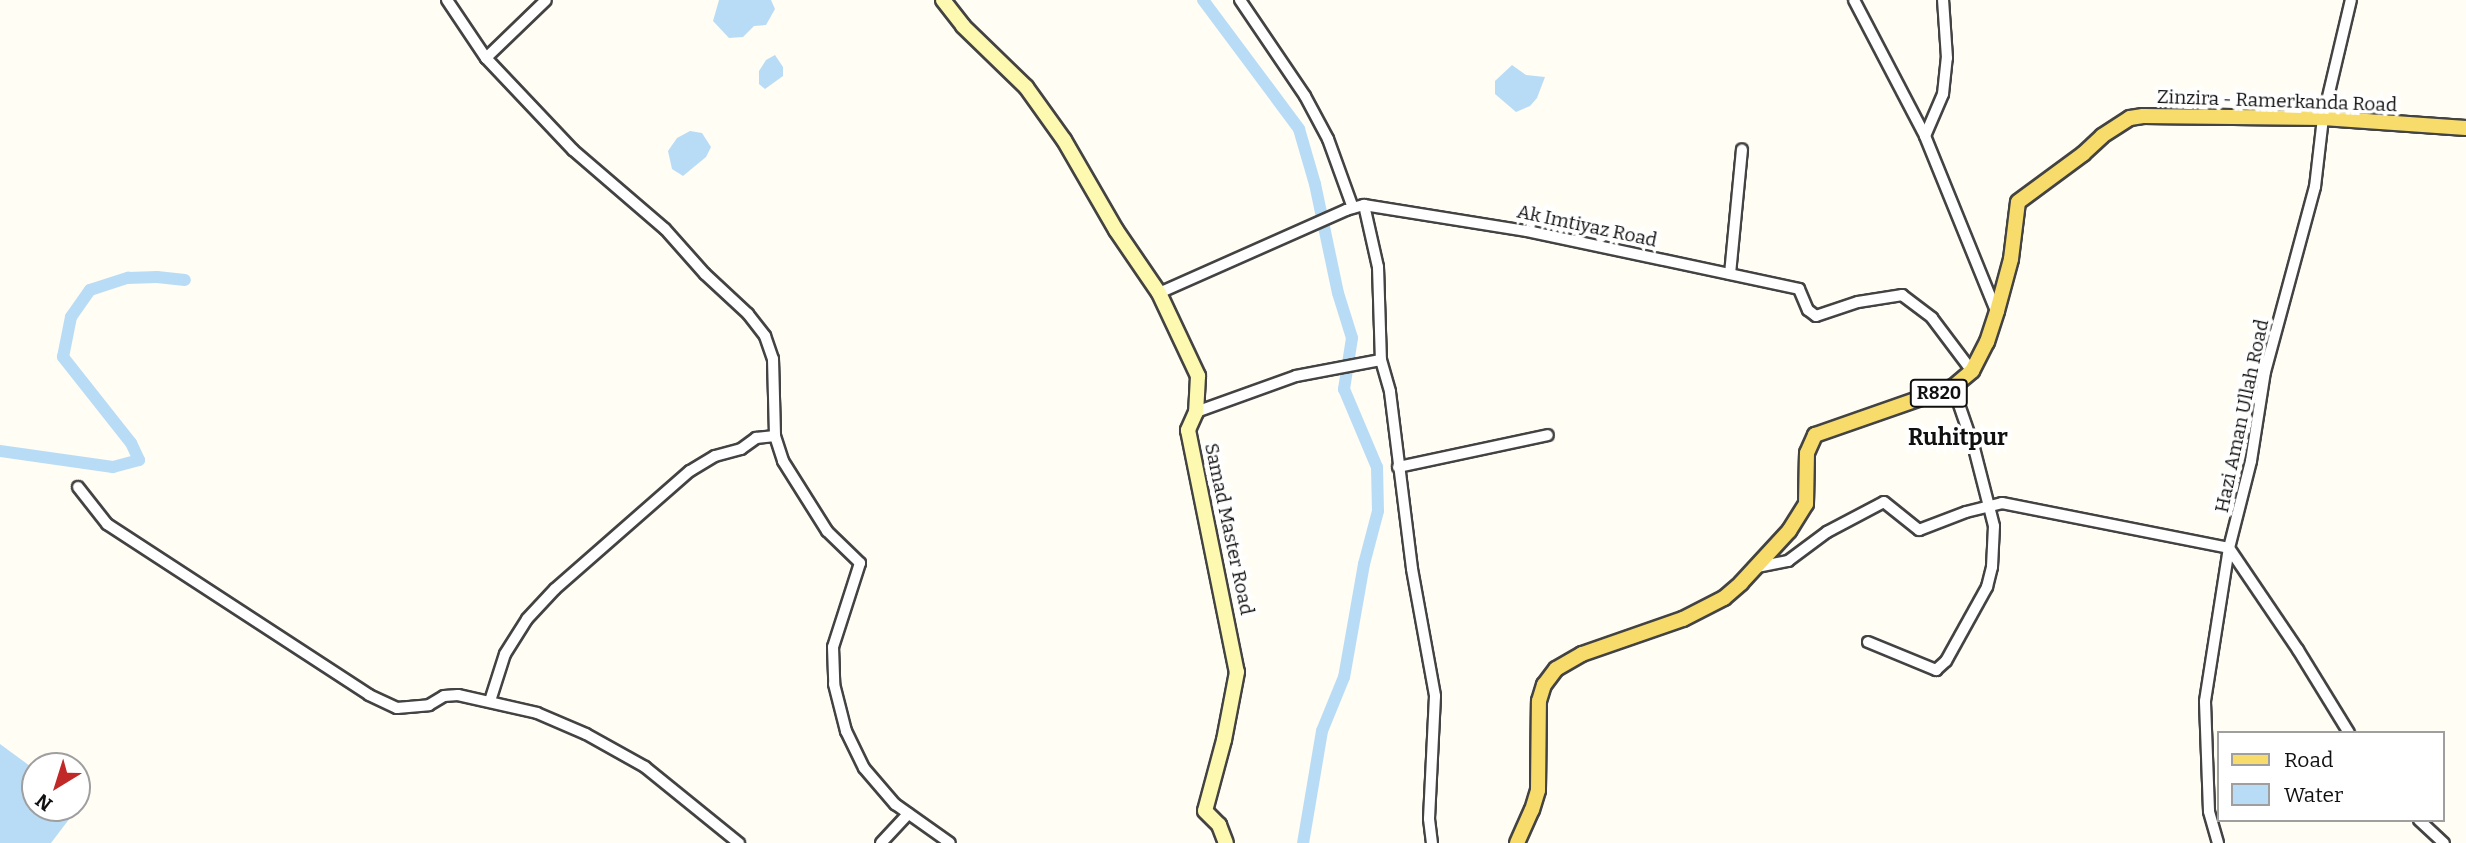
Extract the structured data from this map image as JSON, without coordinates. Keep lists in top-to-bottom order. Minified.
{"streets":{"main road":["Zinzira - Ramerkanda Road","R820"],"street":["Ak Imtiyaz Road","Hazi Aman Ullah Road","Samad Master Road"]},"crossings":[["Zinzira - Ramerkanda Road","Ak Imtiyaz Road"],["Zinzira - Ramerkanda Road","Hazi Aman Ullah Road"],["Ak Imtiyaz Road","Samad Master Road"]],"districts":["Ruhitpur"],"legend":["Road","Water"],"north":"bottom left"}
